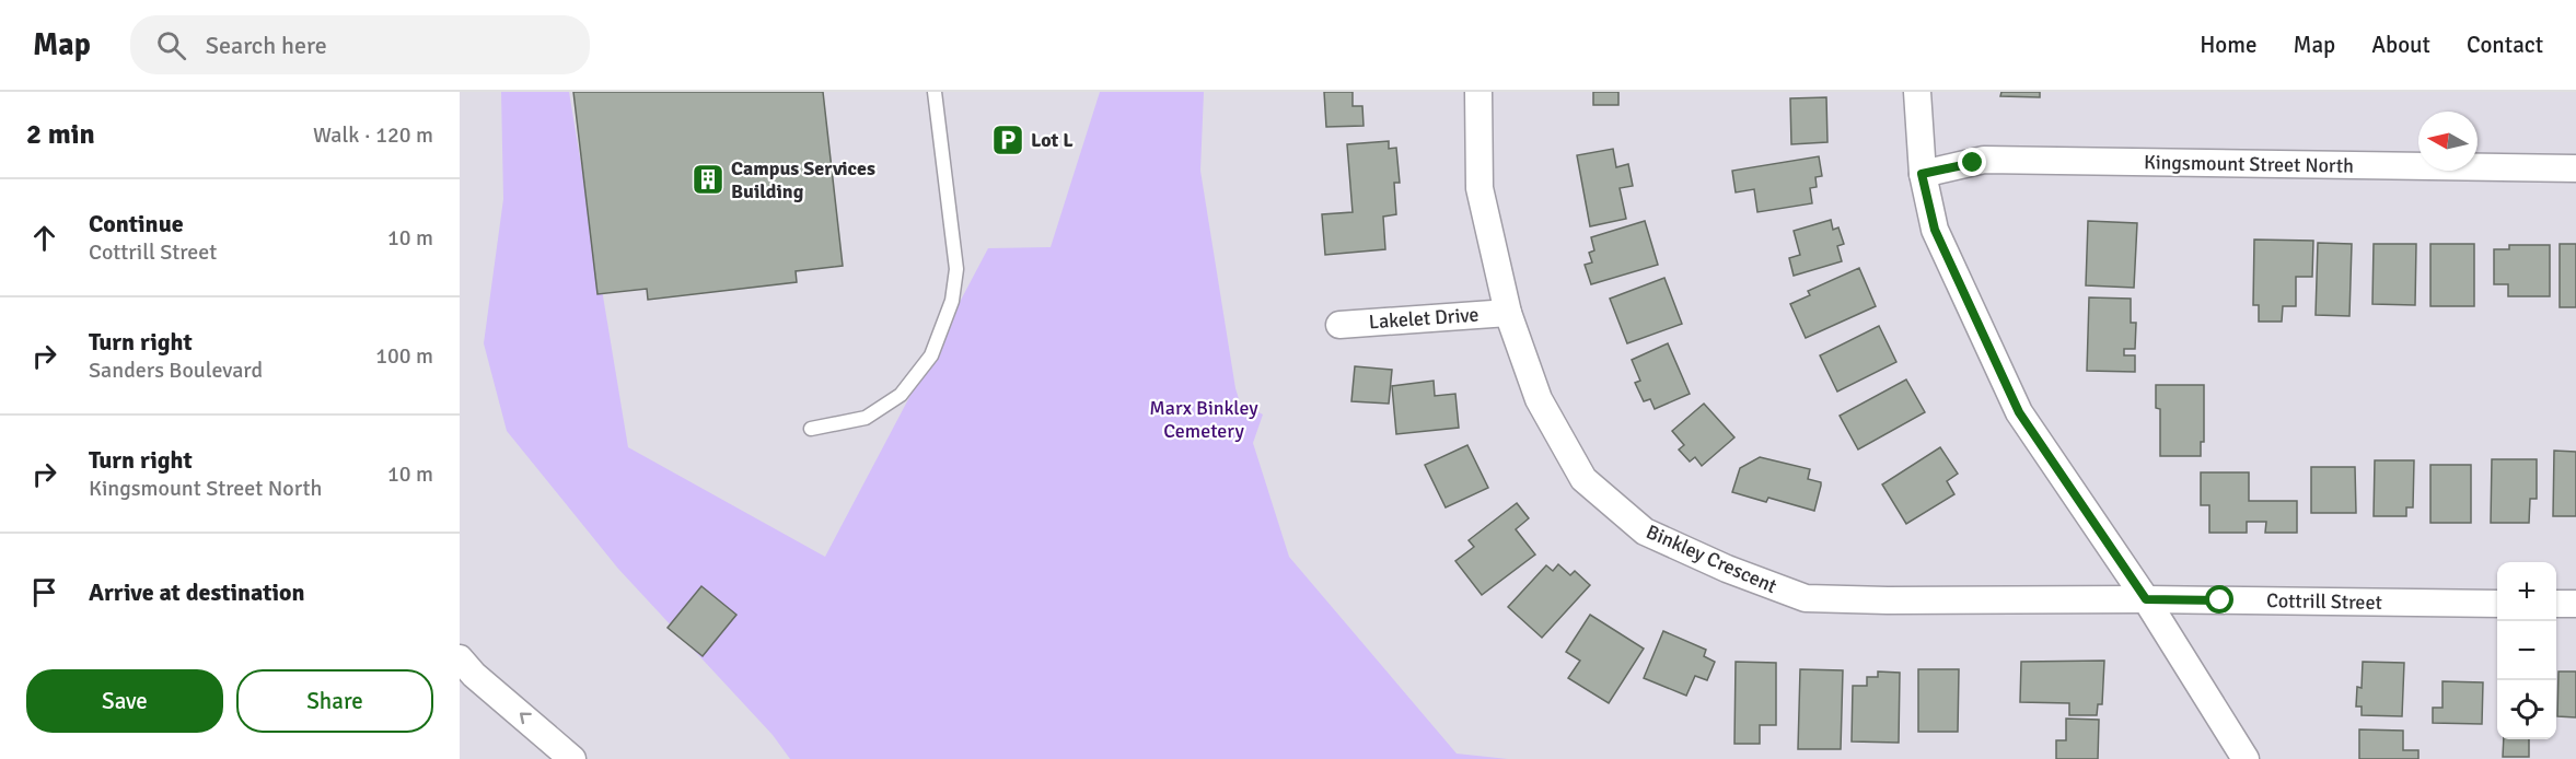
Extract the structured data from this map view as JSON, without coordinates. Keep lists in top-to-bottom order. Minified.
{"streets":{"street":["Kingsmount Street North","Lakelet Drive","Binkley Crescent","Cottrill Street"]},"crossings":[["Lakelet Drive","Binkley Crescent"],["Binkley Crescent","Cottrill Street"]],"parks":["Marx Binkley Cemetery"],"places":{"parking":["Lot L"],"building":["Campus Services Building"]},"north":"left","page":{"header":"Map","search":"Search here","nav":["Home","Map","About","Contact"],"heading":["2 min","Walk · 120 m"],"list":[["Continue","Cottrill Street","10 m"],["Turn right","Sanders Boulevard","100 m"],["Turn right","Kingsmount Street North","10 m"],"Arrive at destination"],"map_buttons":["+","−"],"buttons":["Save","Share"]}}
